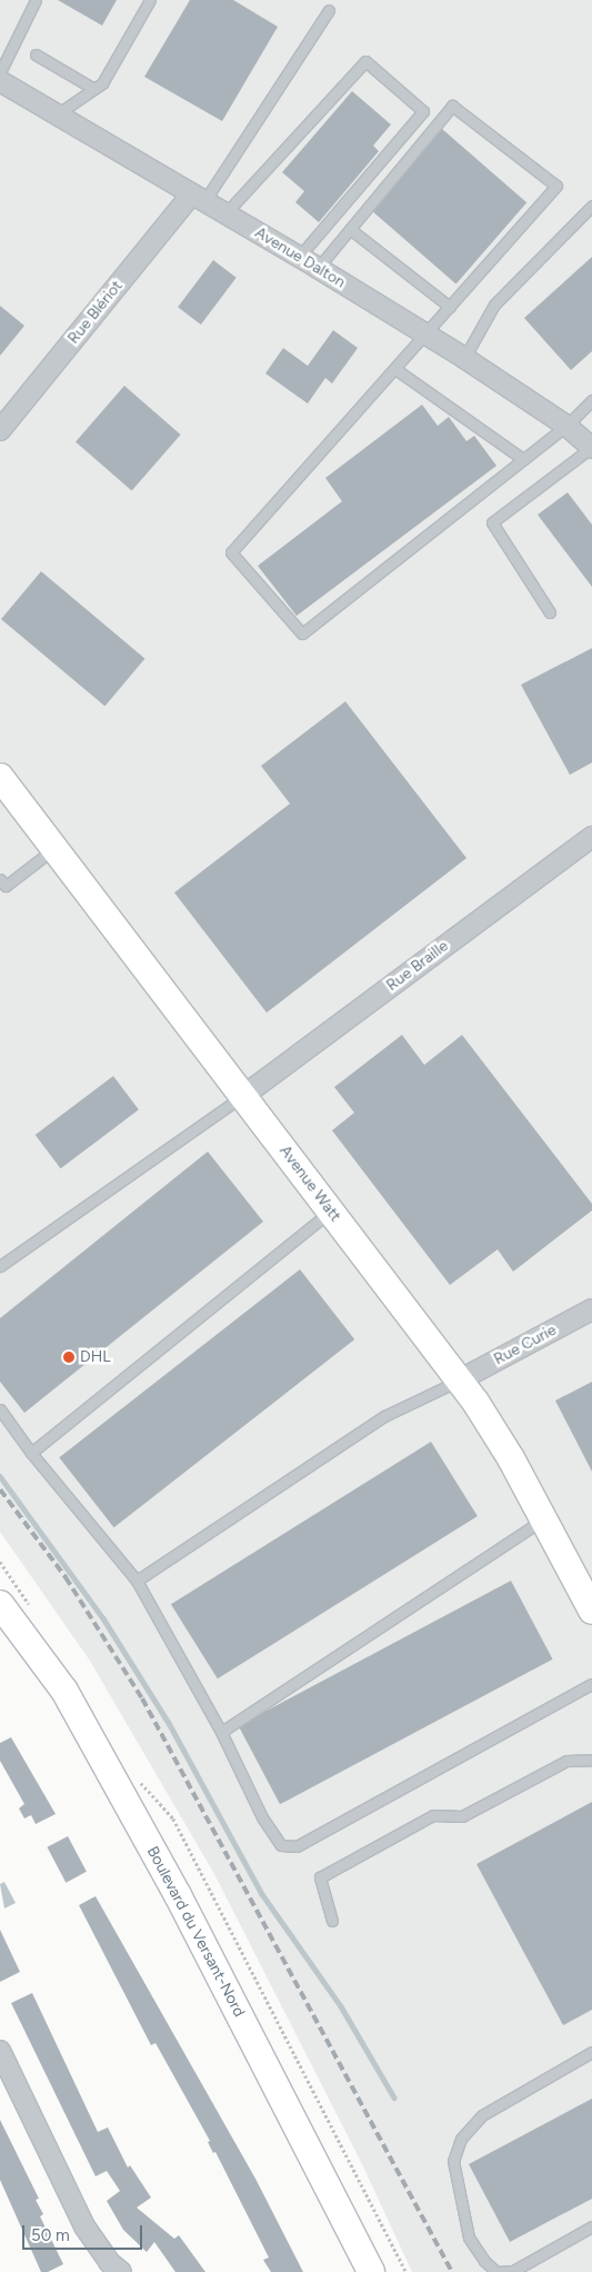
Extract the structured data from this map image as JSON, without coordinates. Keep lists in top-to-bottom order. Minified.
{"streets":{"street":["Avenue Dalton","Rue Blériot","Rue Braille","Avenue Watt","Rue Curie","Boulevard du Versant-Nord"]},"crossings":[["Avenue Dalton","Rue Blériot"],["Rue Braille","Avenue Watt"],["Avenue Watt","Rue Curie"]],"places":["DHL"],"scale_bar":"50 m"}
